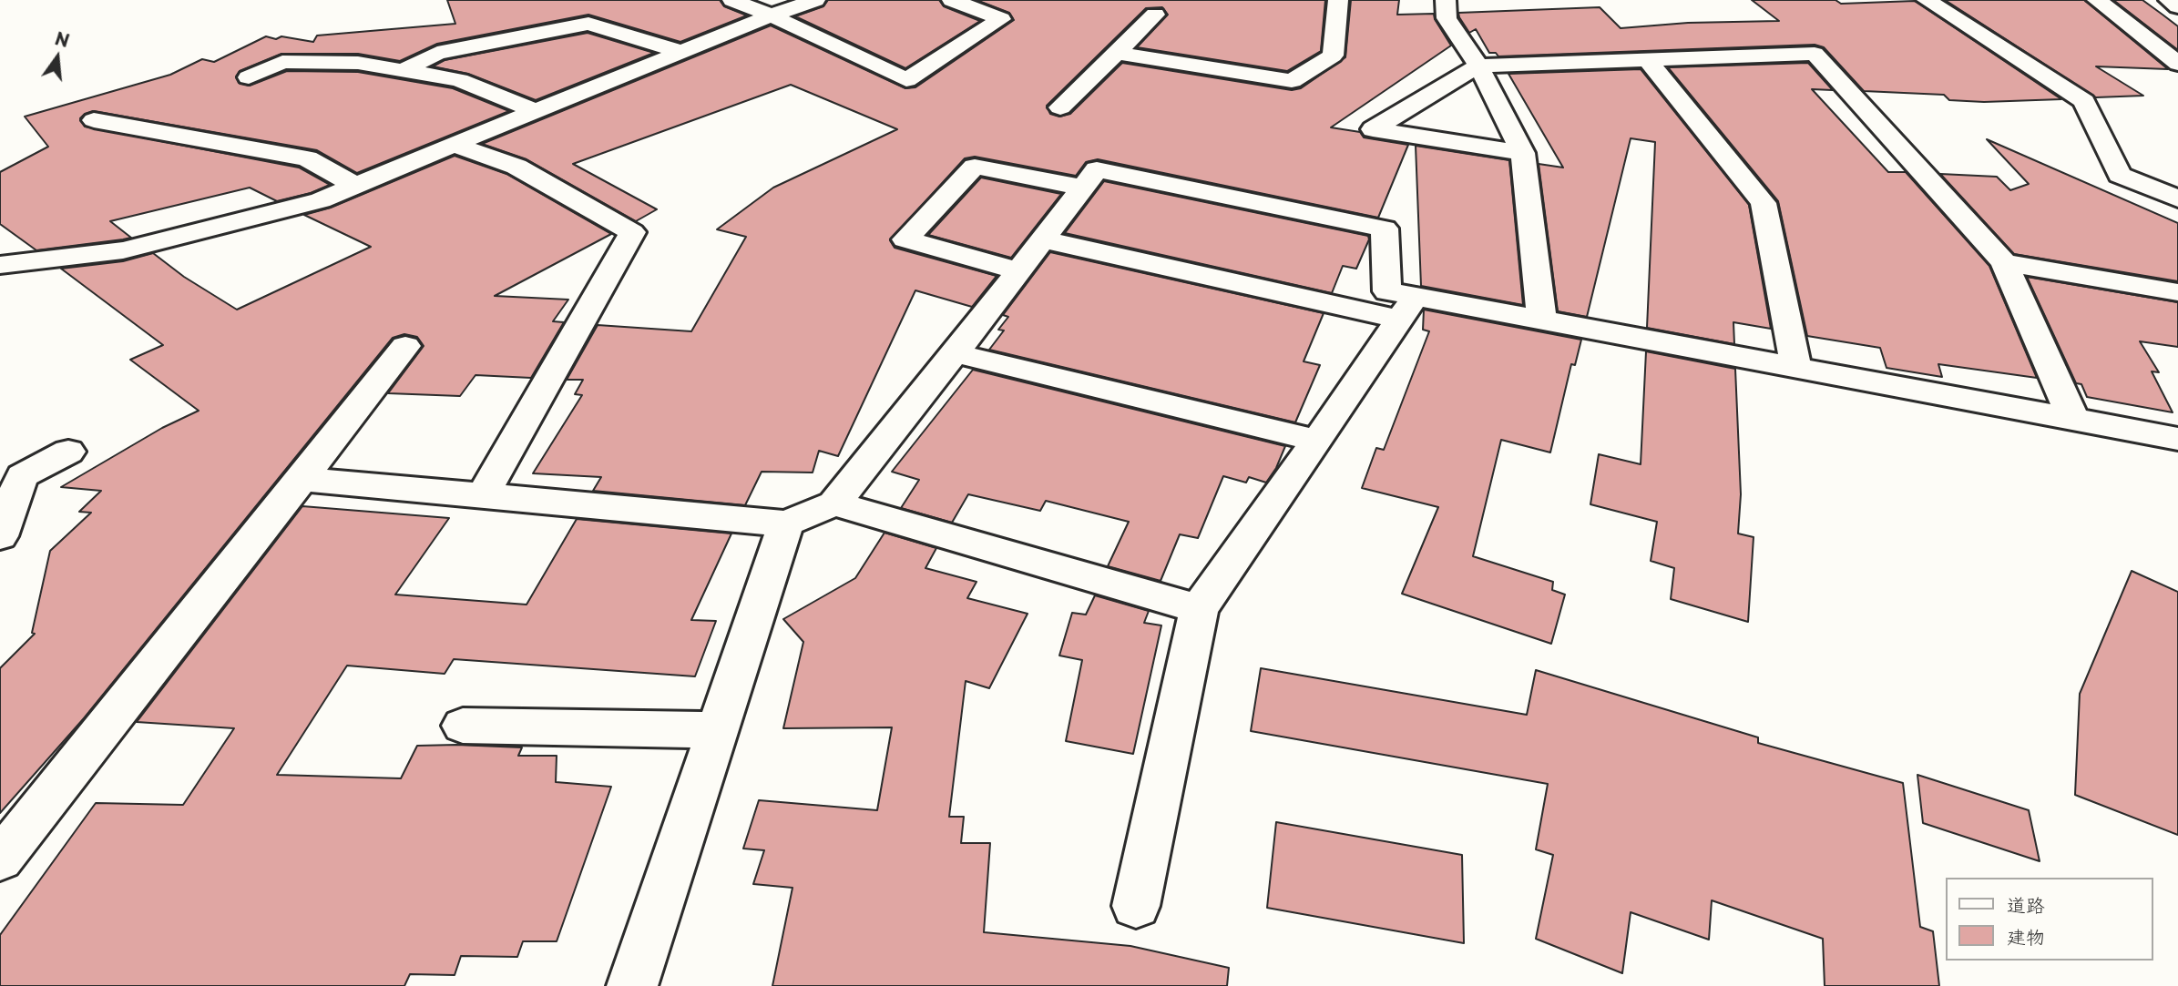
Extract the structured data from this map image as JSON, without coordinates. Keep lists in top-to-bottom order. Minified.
{"legend":["道路","建物"],"north":"top"}
